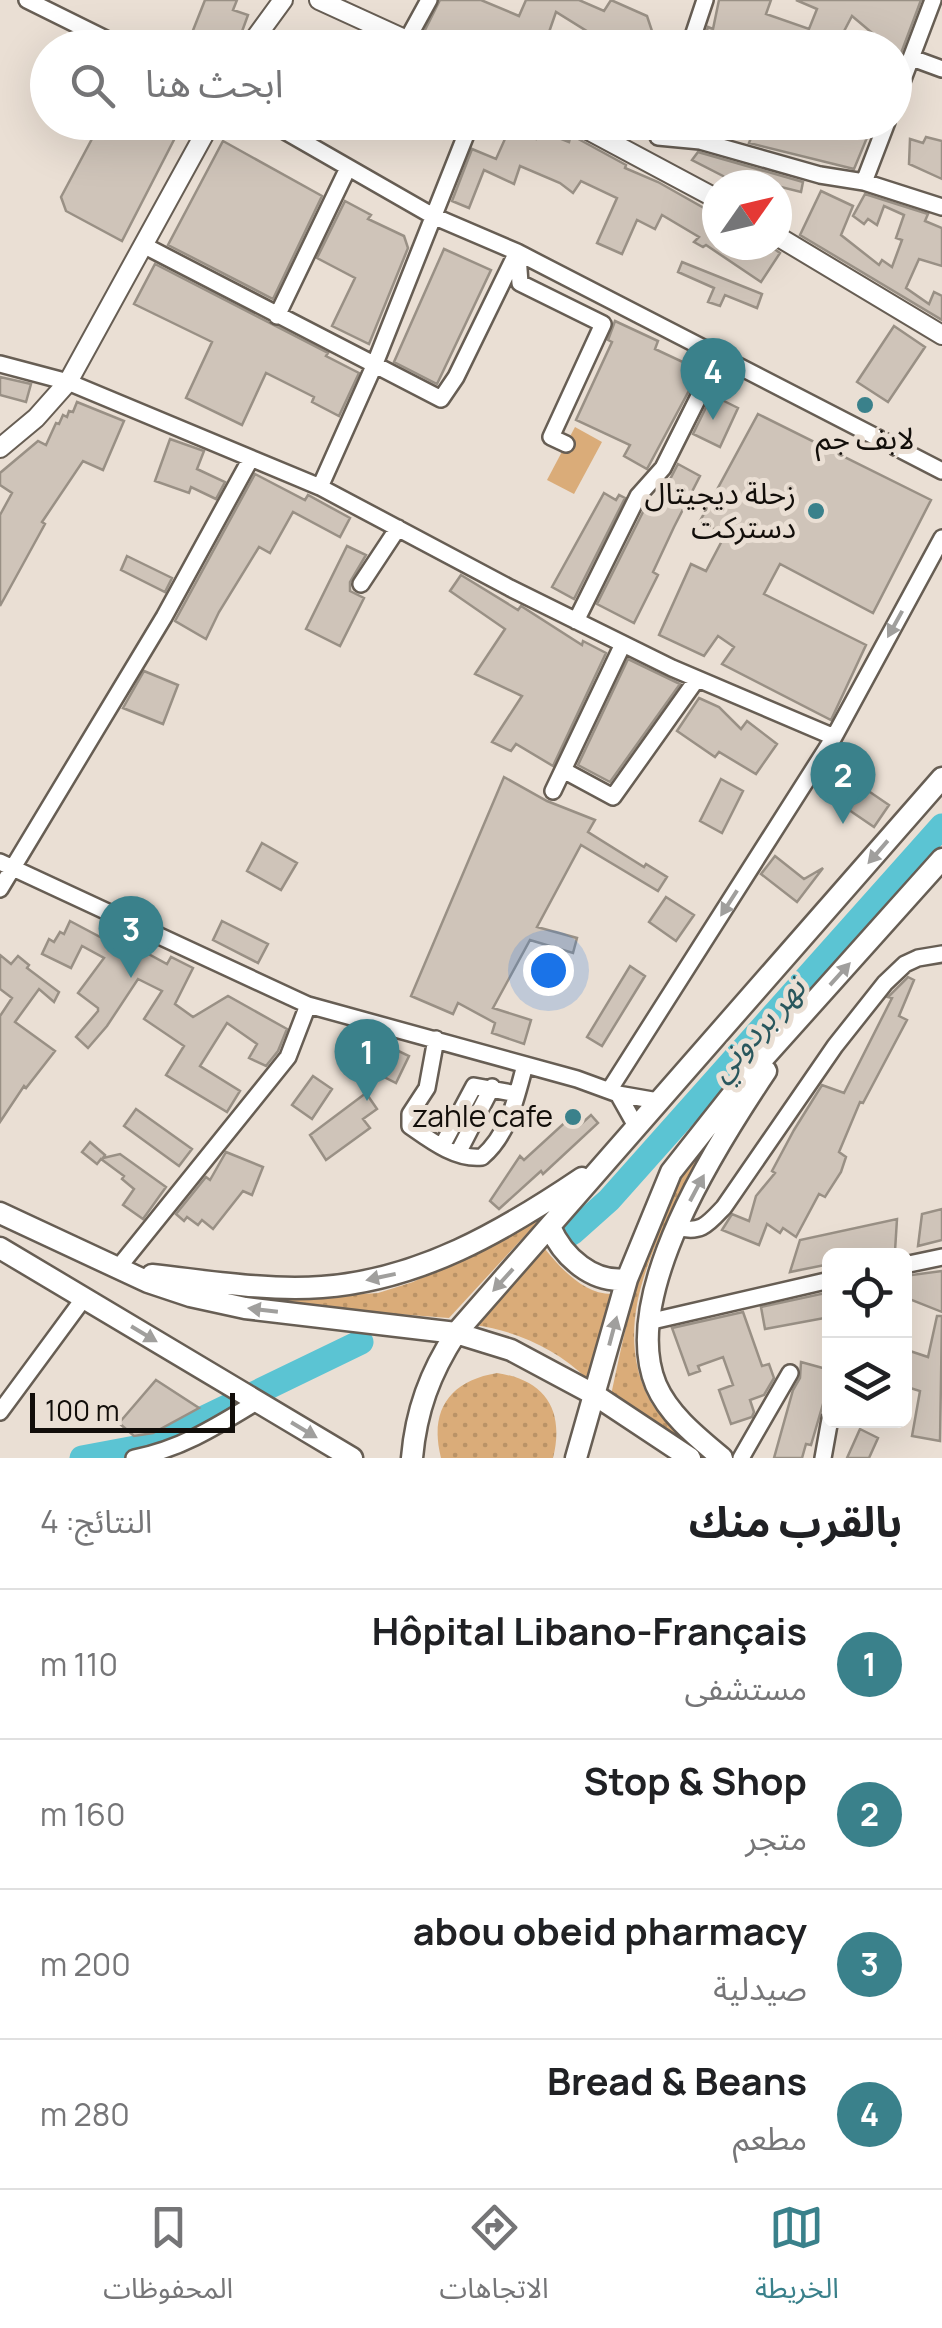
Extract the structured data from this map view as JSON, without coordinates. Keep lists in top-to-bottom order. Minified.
{"water":["نهر بردوني"],"places":["لابف جم","زحلة ديجيتال دستركت","zahle cafe"],"scale_bar":"100 m","north":"top right","page":{"search":"ابحث هنا","pins":["4","2","3","1"],"scale":"100 m","heading":["بالقرب منك","النتائج: 4"],"list":[{"mark":"1","name":"Hôpital Libano-Français","note":"مستشفى","value":"110 m"},{"mark":"2","name":"Stop & Shop","note":"متجر","value":"160 m"},{"mark":"3","name":"abou obeid pharmacy","note":"صيدلية","value":"200 m"},{"mark":"4","name":"Bread & Beans","note":"مطعم","value":"280 m"}],"nav":["الخريطة","الاتجاهات","المحفوظات"]}}
